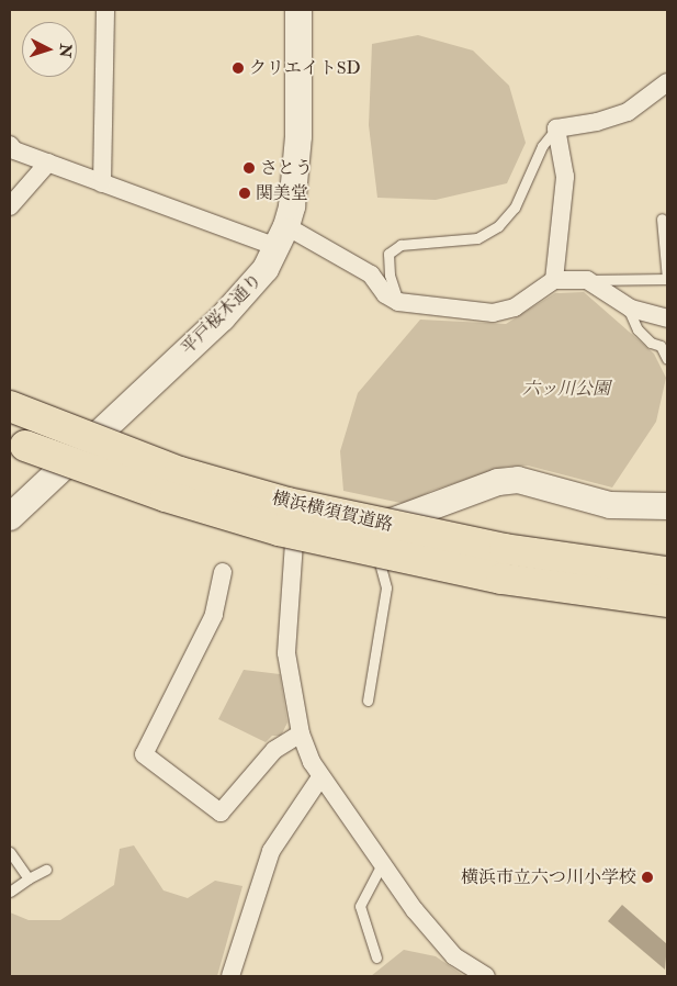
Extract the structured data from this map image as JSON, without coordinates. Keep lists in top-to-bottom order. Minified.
{"streets":{"highway":["横浜横須賀道路"],"street":["平戸桜木通り"]},"parks":["六ッ川公園"],"places":["クリエイトSD","さとう","関美堂","横浜市立六つ川小学校"],"north":"right"}
